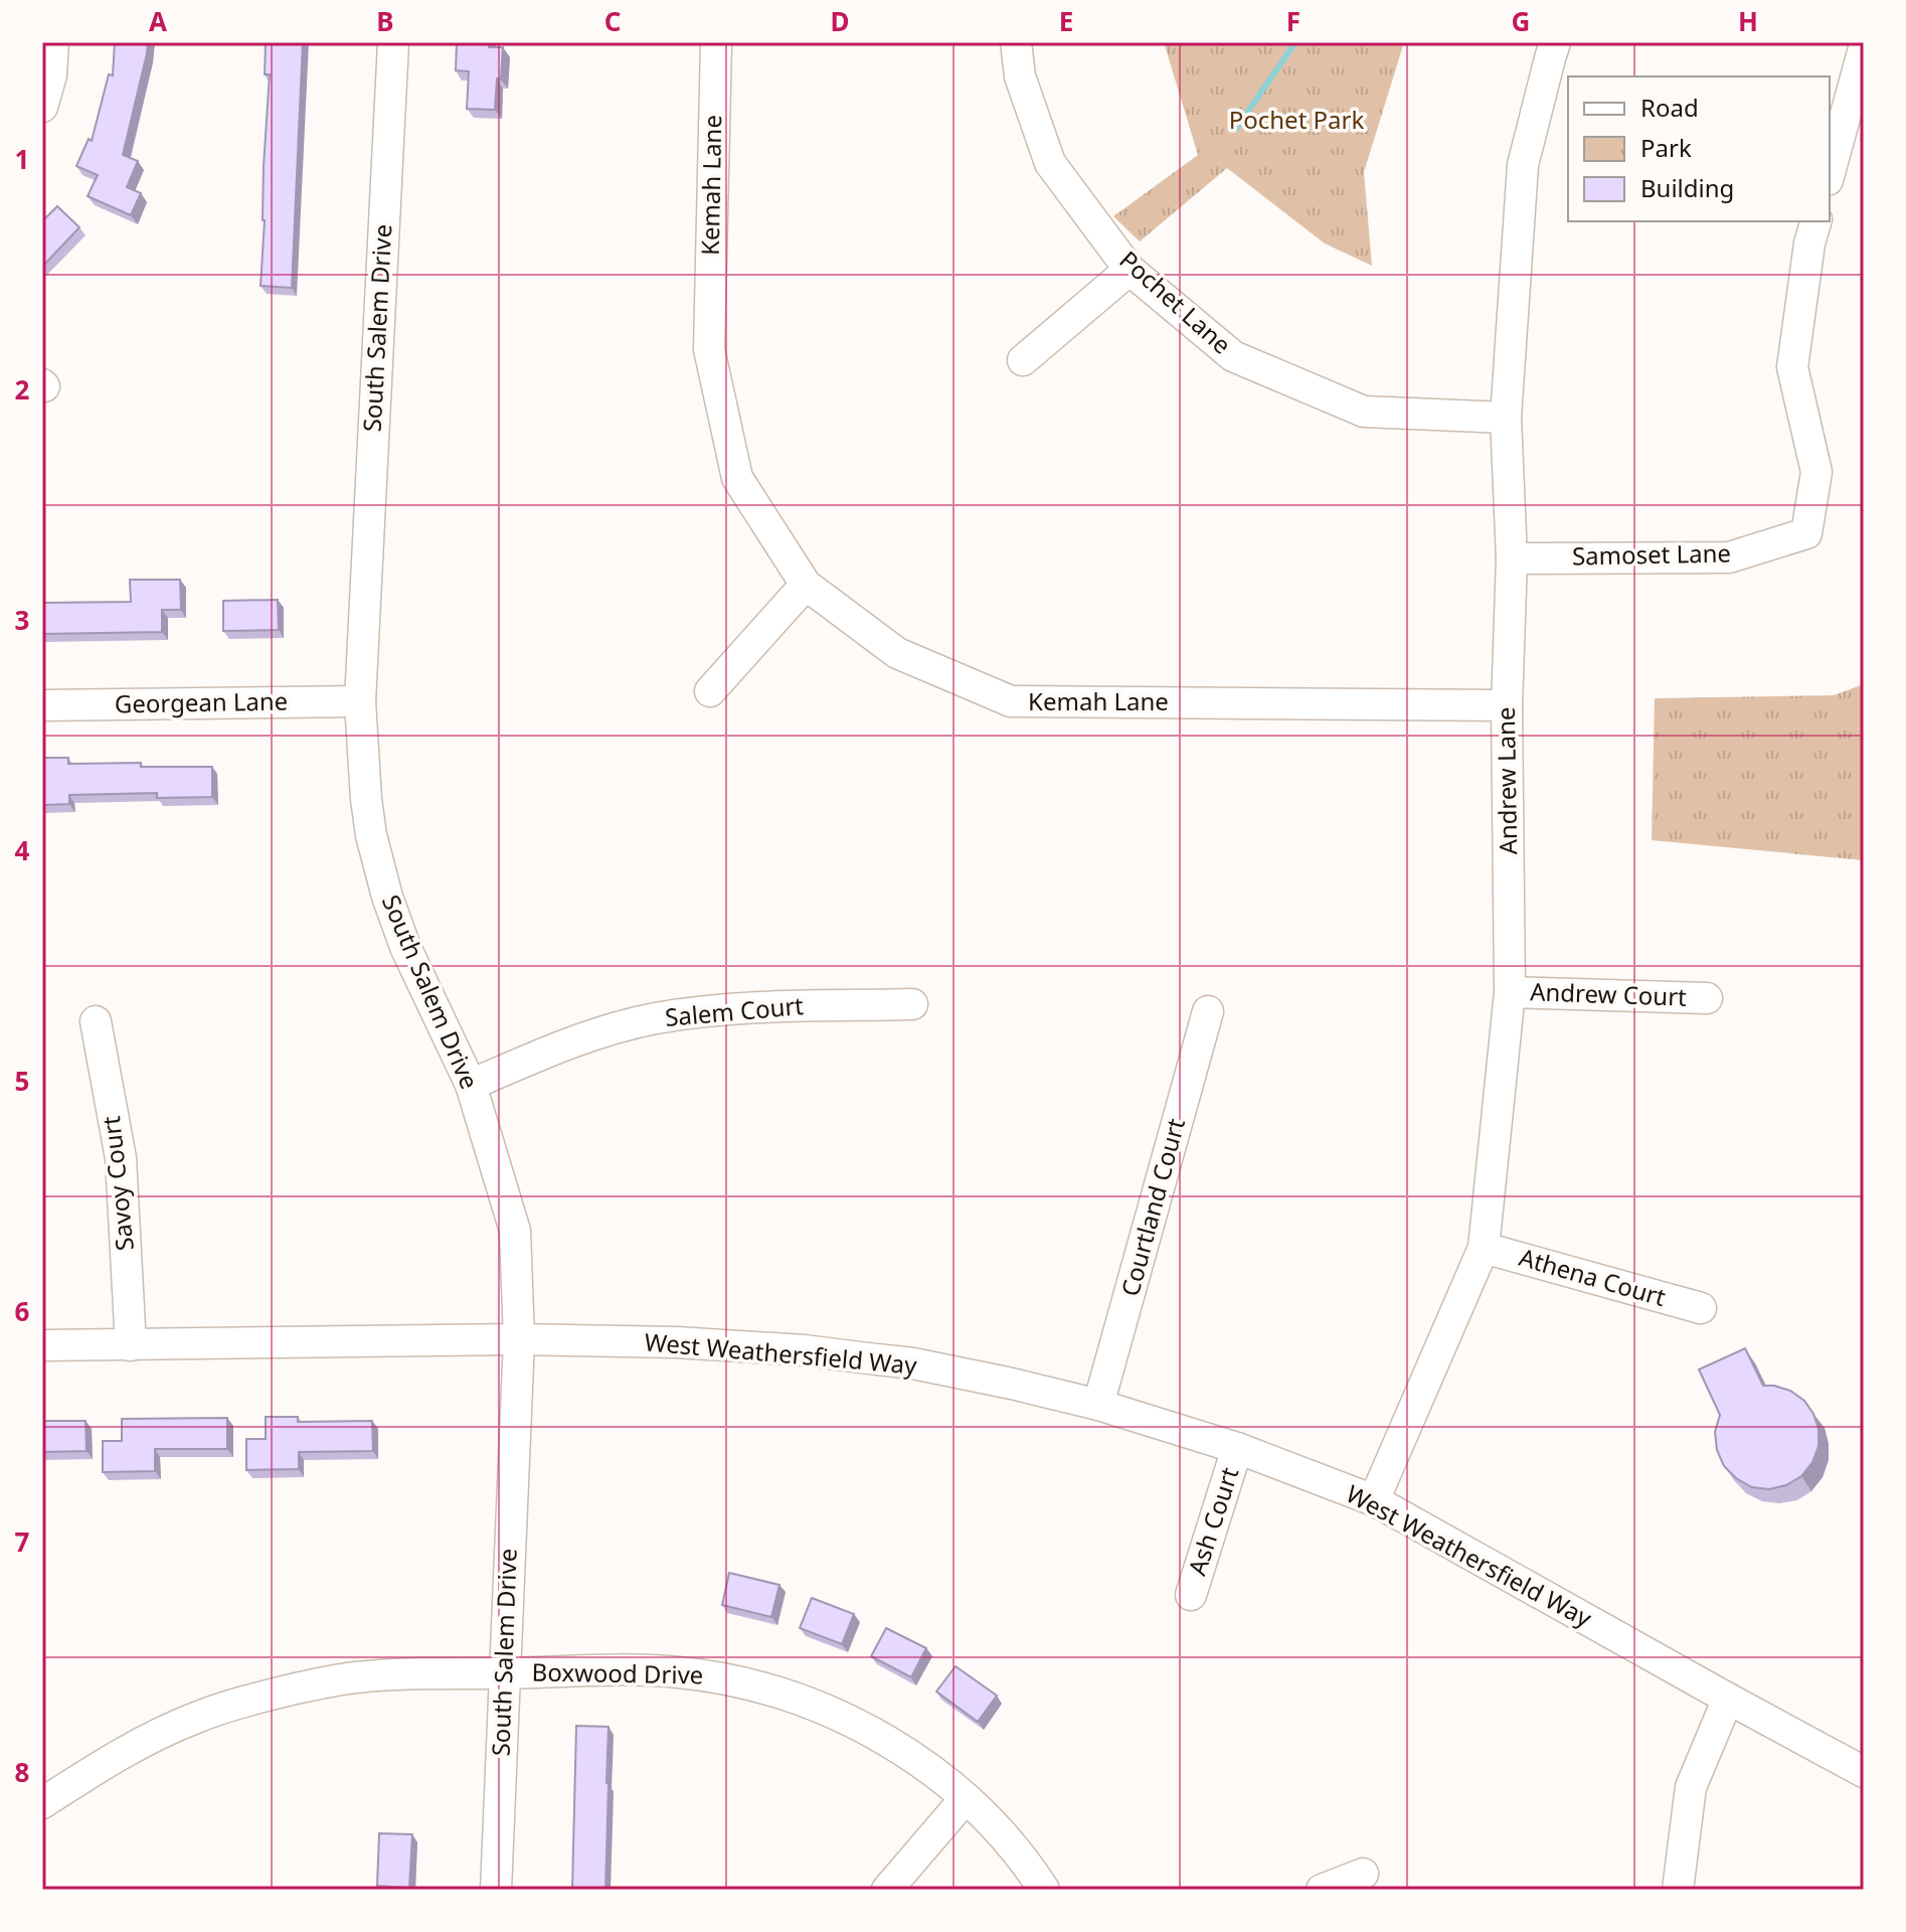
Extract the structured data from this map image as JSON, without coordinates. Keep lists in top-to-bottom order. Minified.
{"streets":{"street":["Kemah Lane","Pochet Lane","South Salem Drive","Samoset Lane","Georgean Lane","Andrew Lane","Andrew Court","Salem Court","Savoy Court","Courtland Court","Athena Court","West Weathersfield Way","Ash Court","Boxwood Drive"]},"crossings":[["Kemah Lane","Andrew Lane"],["Pochet Lane","Andrew Lane"],["South Salem Drive","Georgean Lane"],["South Salem Drive","Salem Court"],["South Salem Drive","West Weathersfield Way"],["South Salem Drive","Boxwood Drive"],["Samoset Lane","Andrew Lane"],["Andrew Lane","Andrew Court"],["Andrew Lane","Athena Court"],["Andrew Lane","West Weathersfield Way"],["Savoy Court","West Weathersfield Way"],["Courtland Court","West Weathersfield Way"],["West Weathersfield Way","Ash Court"]],"parks":["Pochet Park"],"legend":["Road","Park","Building"],"grid":{"columns":["A","B","C","D","E","F","G","H"],"rows":["1","2","3","4","5","6","7","8"]}}
